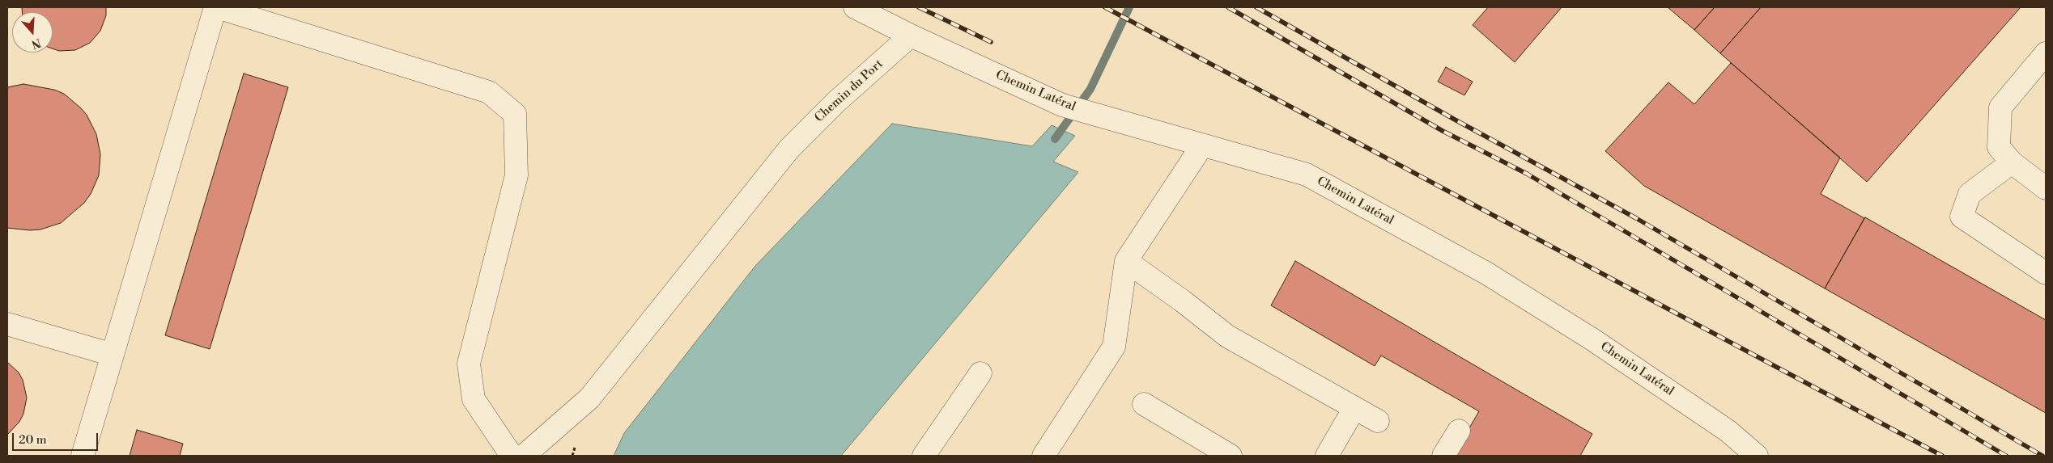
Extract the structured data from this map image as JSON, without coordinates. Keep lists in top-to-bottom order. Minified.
{"streets":{"street":["Chemin du Port","Chemin Latéral"]},"crossings":[["Chemin du Port","Chemin Latéral"]],"scale_bar":"20 m","north":"bottom"}
